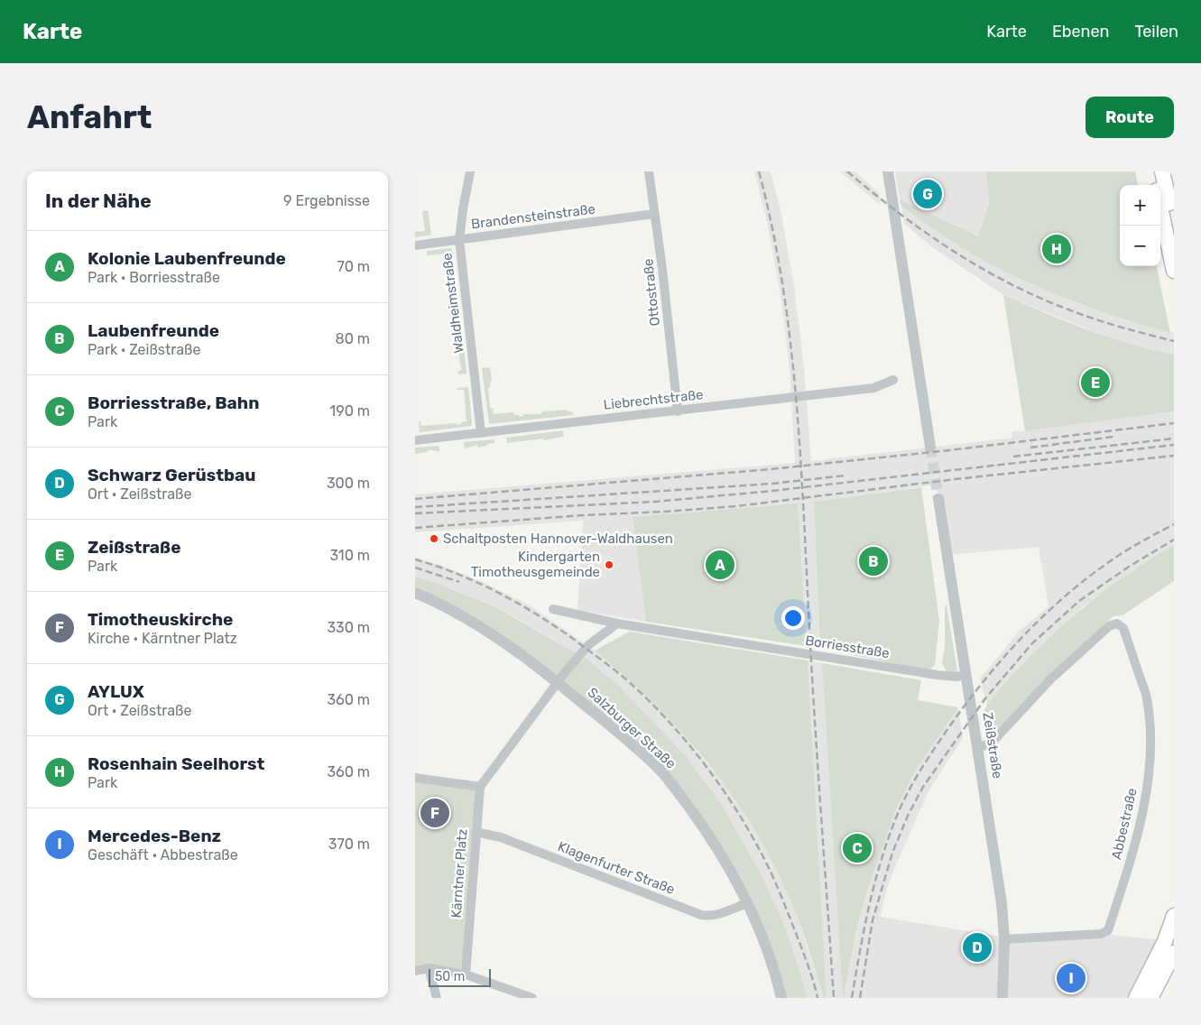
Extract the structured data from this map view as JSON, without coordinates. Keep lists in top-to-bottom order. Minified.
{"streets":{"street":["Brandensteinstraße","Ottostraße","Waldheimstraße","Liebrechtstraße","Borriesstraße","Salzburger Straße","Zeißstraße","Abbestraße","Klagenfurter Straße","Kärntner Platz"]},"crossings":[["Brandensteinstraße","Ottostraße"],["Brandensteinstraße","Waldheimstraße"],["Ottostraße","Liebrechtstraße"],["Waldheimstraße","Liebrechtstraße"],["Borriesstraße","Zeißstraße"],["Salzburger Straße","Klagenfurter Straße"],["Zeißstraße","Abbestraße"],["Klagenfurter Straße","Kärntner Platz"]],"places":["Schaltposten Hannover-Waldhausen","Kindergarten Timotheusgemeinde"],"scale_bar":"50 m","page":{"header":"Karte","nav":["Karte","Ebenen","Teilen"],"buttons":"Route","title":"Anfahrt","heading":["In der Nähe","9 Ergebnisse"],"pins":["G","H","E","B","A","F","C","D","I"],"map_buttons":["+","−"],"list":[{"mark":"A","name":"Kolonie Laubenfreunde","note":"Park · Borriesstraße","value":"70 m"},{"mark":"B","name":"Laubenfreunde","note":"Park · Zeißstraße","value":"80 m"},{"mark":"C","name":"Borriesstraße, Bahn","note":"Park","value":"190 m"},{"mark":"D","name":"Schwarz Gerüstbau","note":"Ort · Zeißstraße","value":"300 m"},{"mark":"E","name":"Zeißstraße","note":"Park","value":"310 m"},{"mark":"F","name":"Timotheuskirche","note":"Kirche · Kärntner Platz","value":"330 m"},{"mark":"G","name":"AYLUX","note":"Ort · Zeißstraße","value":"360 m"},{"mark":"H","name":"Rosenhain Seelhorst","note":"Park","value":"360 m"},{"mark":"I","name":"Mercedes-Benz","note":"Geschäft · Abbestraße","value":"370 m"}],"scale":"50 m"}}
